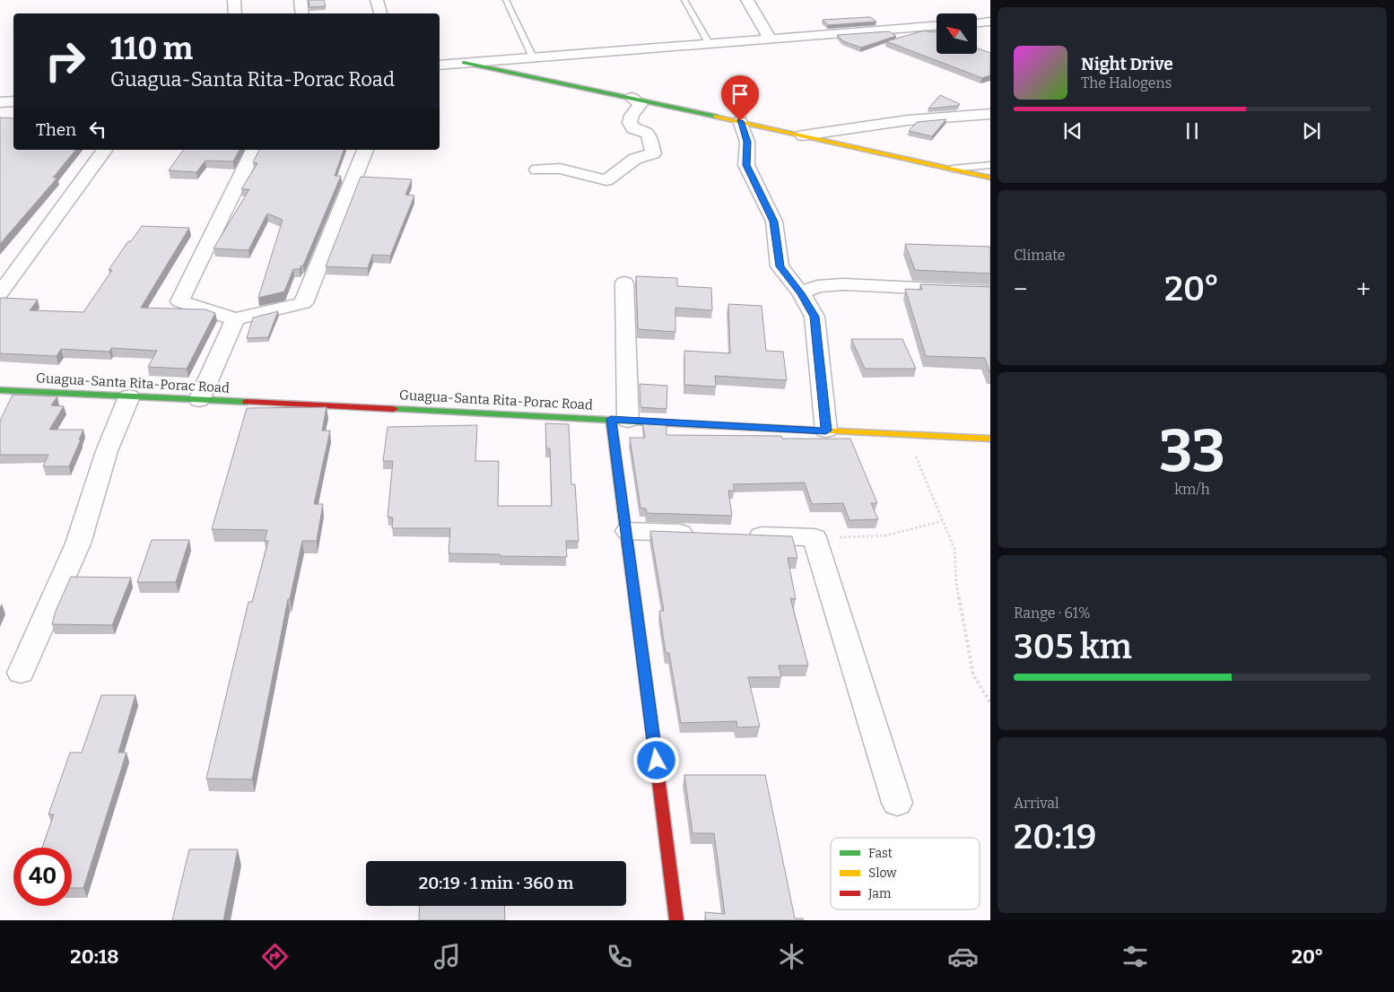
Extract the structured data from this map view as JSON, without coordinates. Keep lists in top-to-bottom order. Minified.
{"streets":{"street":["Guagua-Santa Rita-Porac Road"]},"legend":["Fast","Slow","Jam"],"north":"top left","page":{"turn":["110 m","Guagua-Santa Rita-Porac Road"],"song":["Night Drive","The Halogens"],"then":"Then","tile":["Climate",["33","km/h"],["Range · 61%","305 km"],["Arrival","20:19"]],"heat":["−","20°","+"],"limit":"40","trip":"20:19 · 1 min · 360 m","tabs":["20:18","20°"]}}
